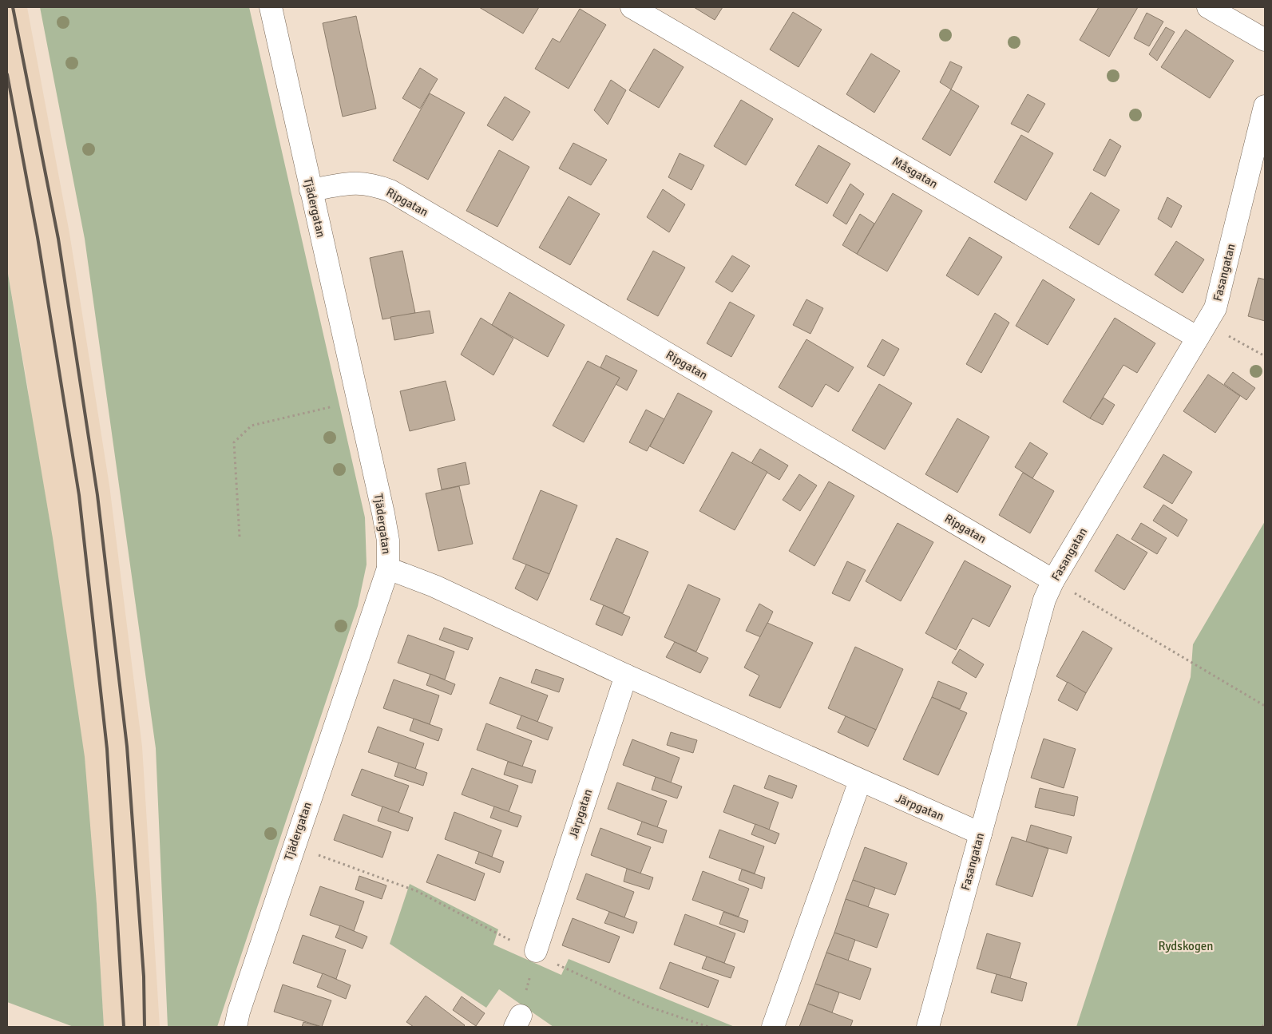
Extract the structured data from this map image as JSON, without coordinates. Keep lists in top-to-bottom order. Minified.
{"streets":{"street":["Måsgatan","Ripgatan","Tjädergatan","Fasangatan","Järpgatan"]},"crossings":[["Måsgatan","Fasangatan"],["Ripgatan","Tjädergatan"],["Ripgatan","Fasangatan"],["Tjädergatan","Järpgatan"],["Fasangatan","Järpgatan"]],"parks":["Rydskogen"]}
